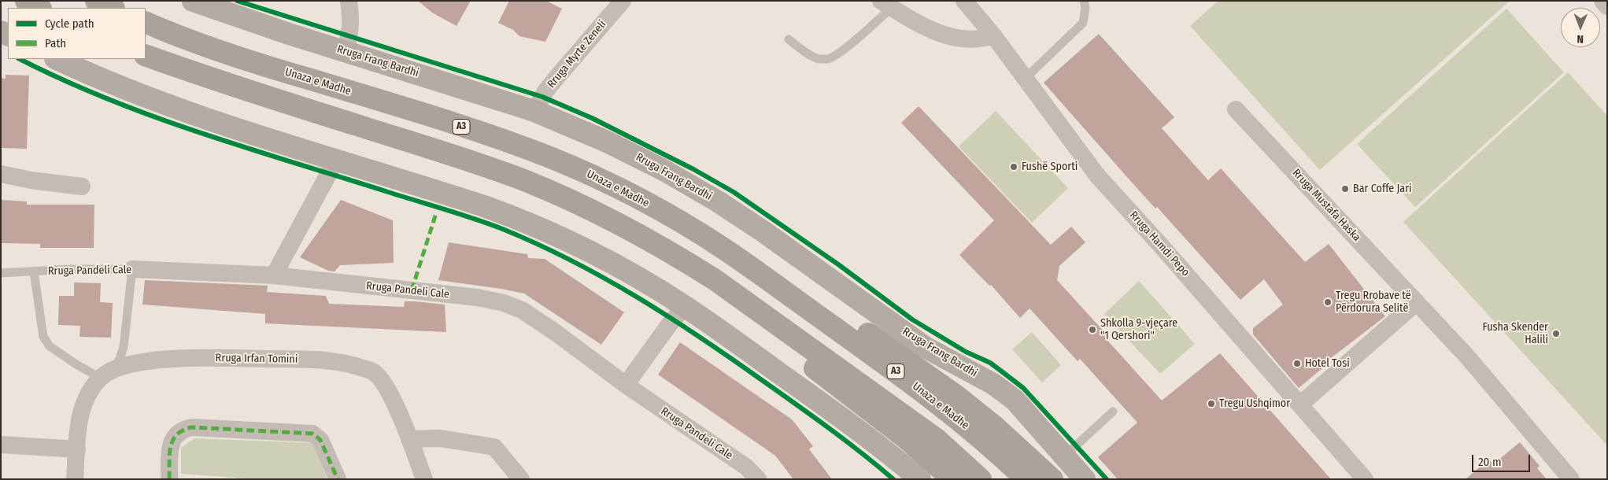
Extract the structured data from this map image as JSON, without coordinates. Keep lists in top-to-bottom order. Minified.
{"streets":{"highway":["Unaza e Madhe","A3"],"main road":["Rruga Frang Bardhi"],"street":["Rruga Myrte Zeneli","Rruga Mustafa Haska","Rruga Hamdi Pepo","Rruga Pandeli Cale","Rruga Irfan Tomini"]},"crossings":[["Rruga Myrte Zeneli","Rruga Frang Bardhi"]],"places":["Fushë Sporti","Bar Coffe Jari","Tregu Rrobave të Përdorura Selitë","Shkolla 9-vjeçare \"1 Qershori\"","Fusha Skender Halili","Hotel Tosi","Tregu Ushqimor"],"legend":["Cycle path","Path"],"scale_bar":"20 m","north":"bottom"}
